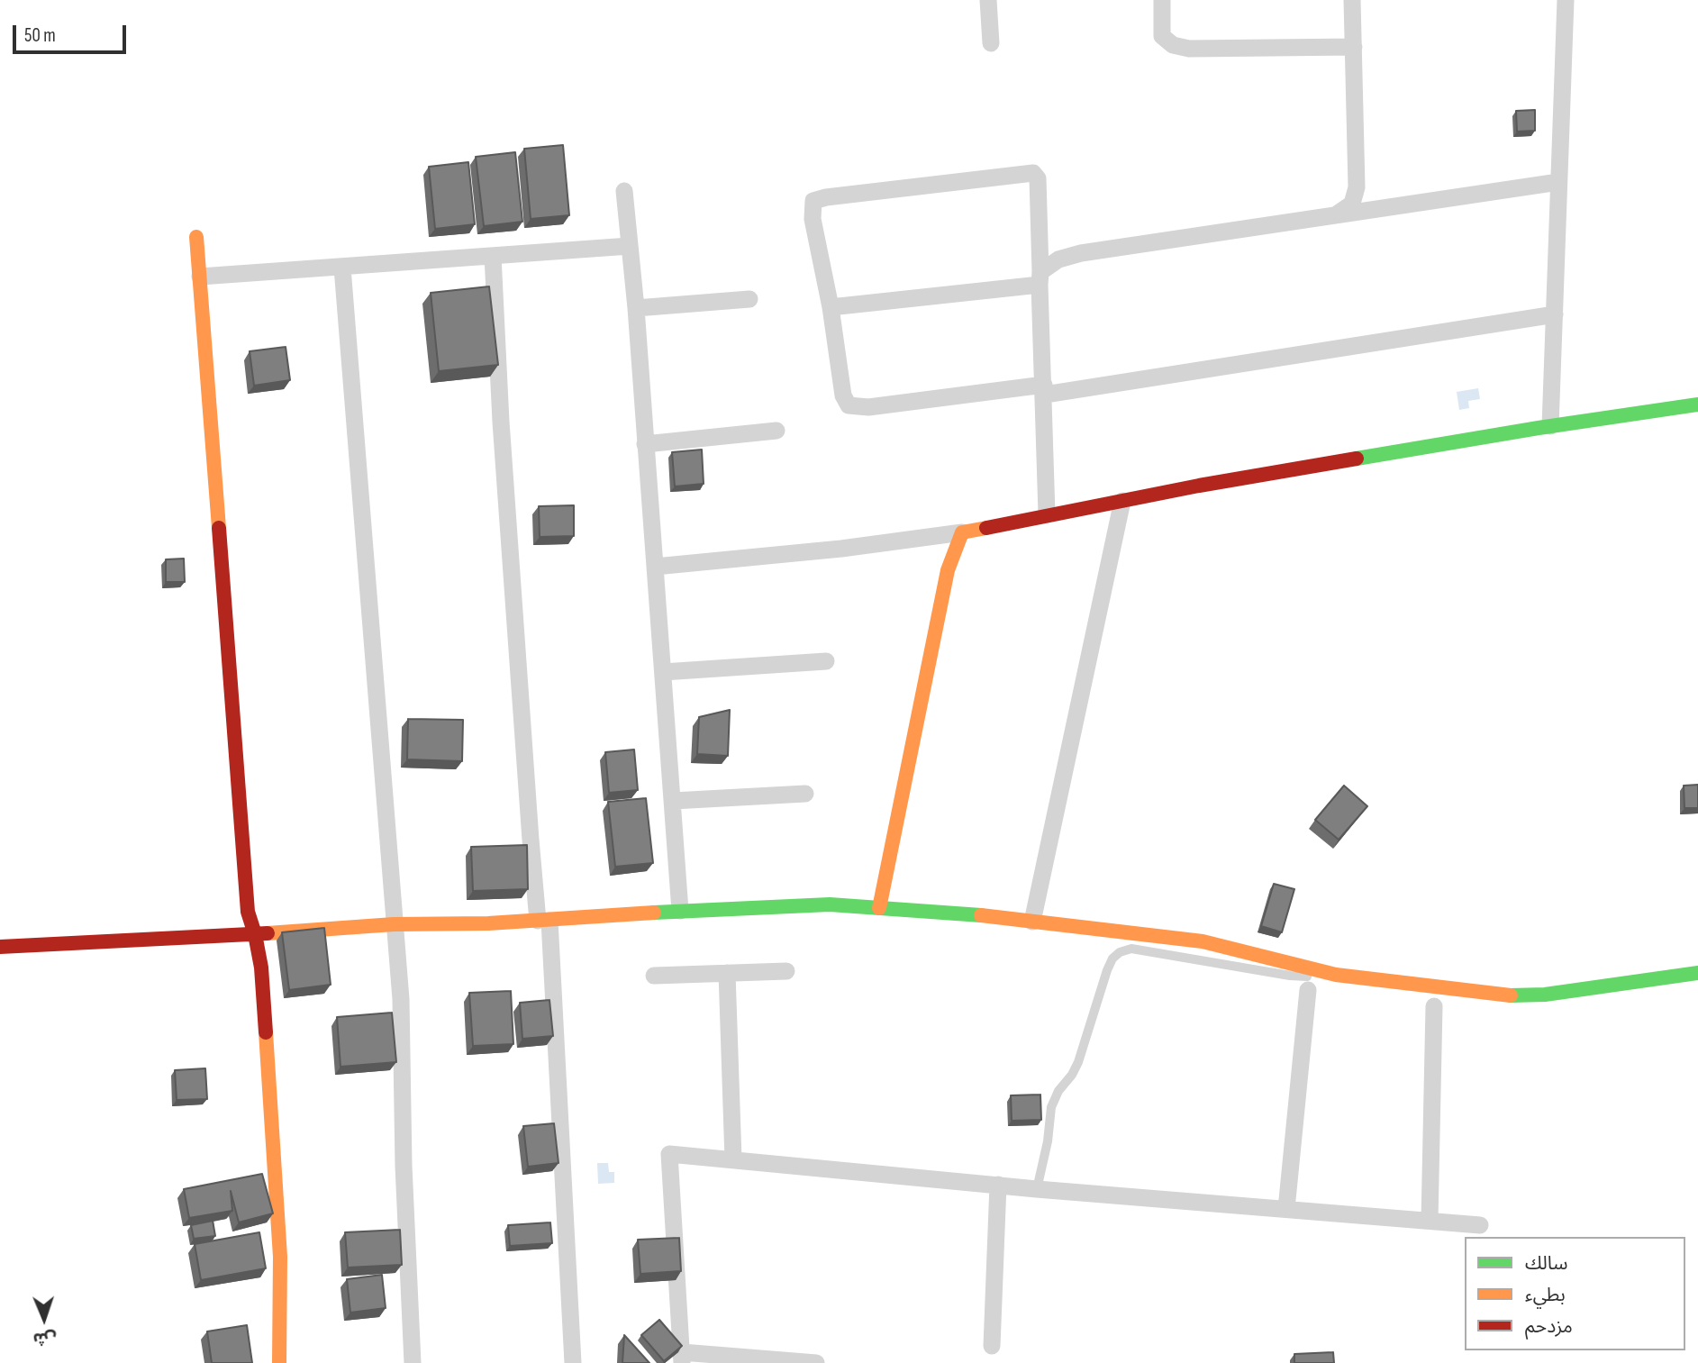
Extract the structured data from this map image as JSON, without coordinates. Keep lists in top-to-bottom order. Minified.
{"legend":["سالك","بطيء","مزدحم"],"scale_bar":"50 m","north":"bottom"}
